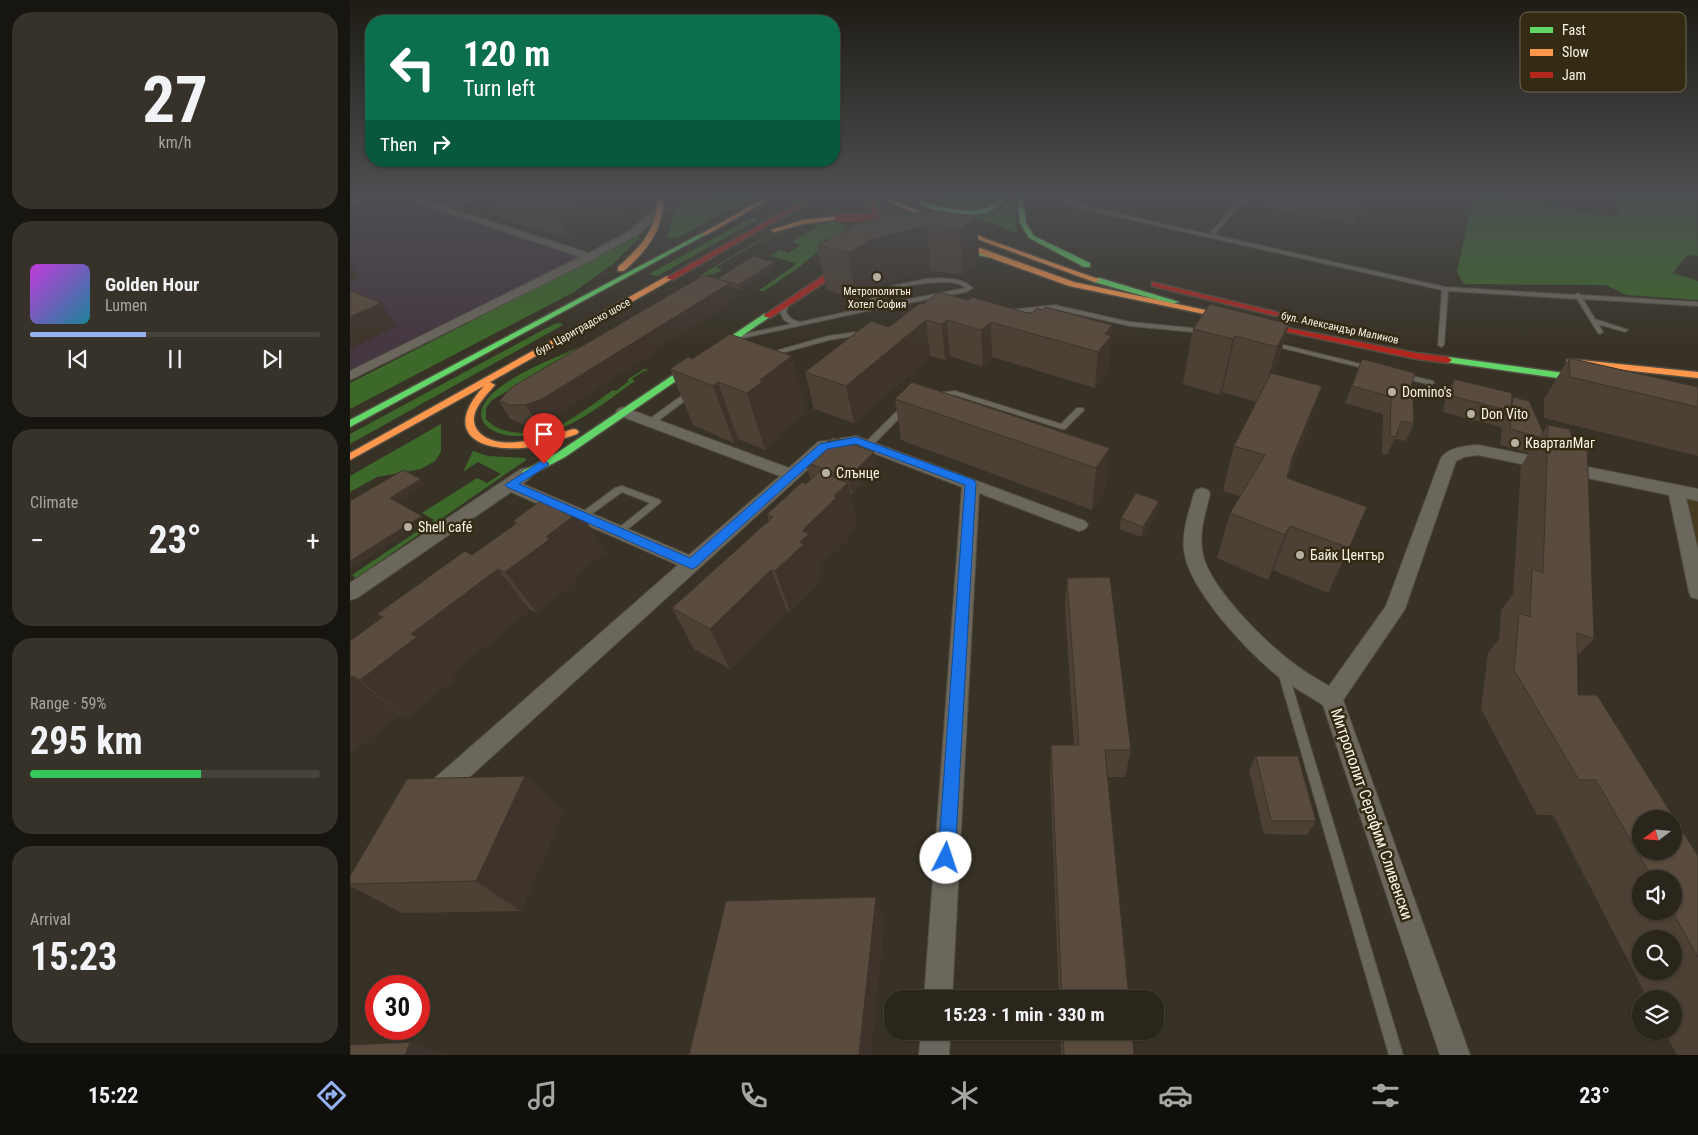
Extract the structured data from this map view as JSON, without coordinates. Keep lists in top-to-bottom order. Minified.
{"streets":{"main road":["бул. Цариградско шосе","бул. Александър Малинов"],"street":["Митрополит Серафим Сливенски"]},"places":["Метрополитън Хотел София","Domino's","Don Vito","КварталМаг","Слънце","Shell café","Байк Център"],"legend":["Fast","Slow","Jam"],"north":"left","page":{"tile":[["27","km/h"],"Climate",["Range · 59%","295 km"],["Arrival","15:23"]],"turn":["120 m","Turn left"],"then":"Then","song":["Golden Hour","Lumen"],"heat":["−","23°","+"],"limit":"30","trip":"15:23 · 1 min · 330 m","tabs":["15:22","23°"]}}
